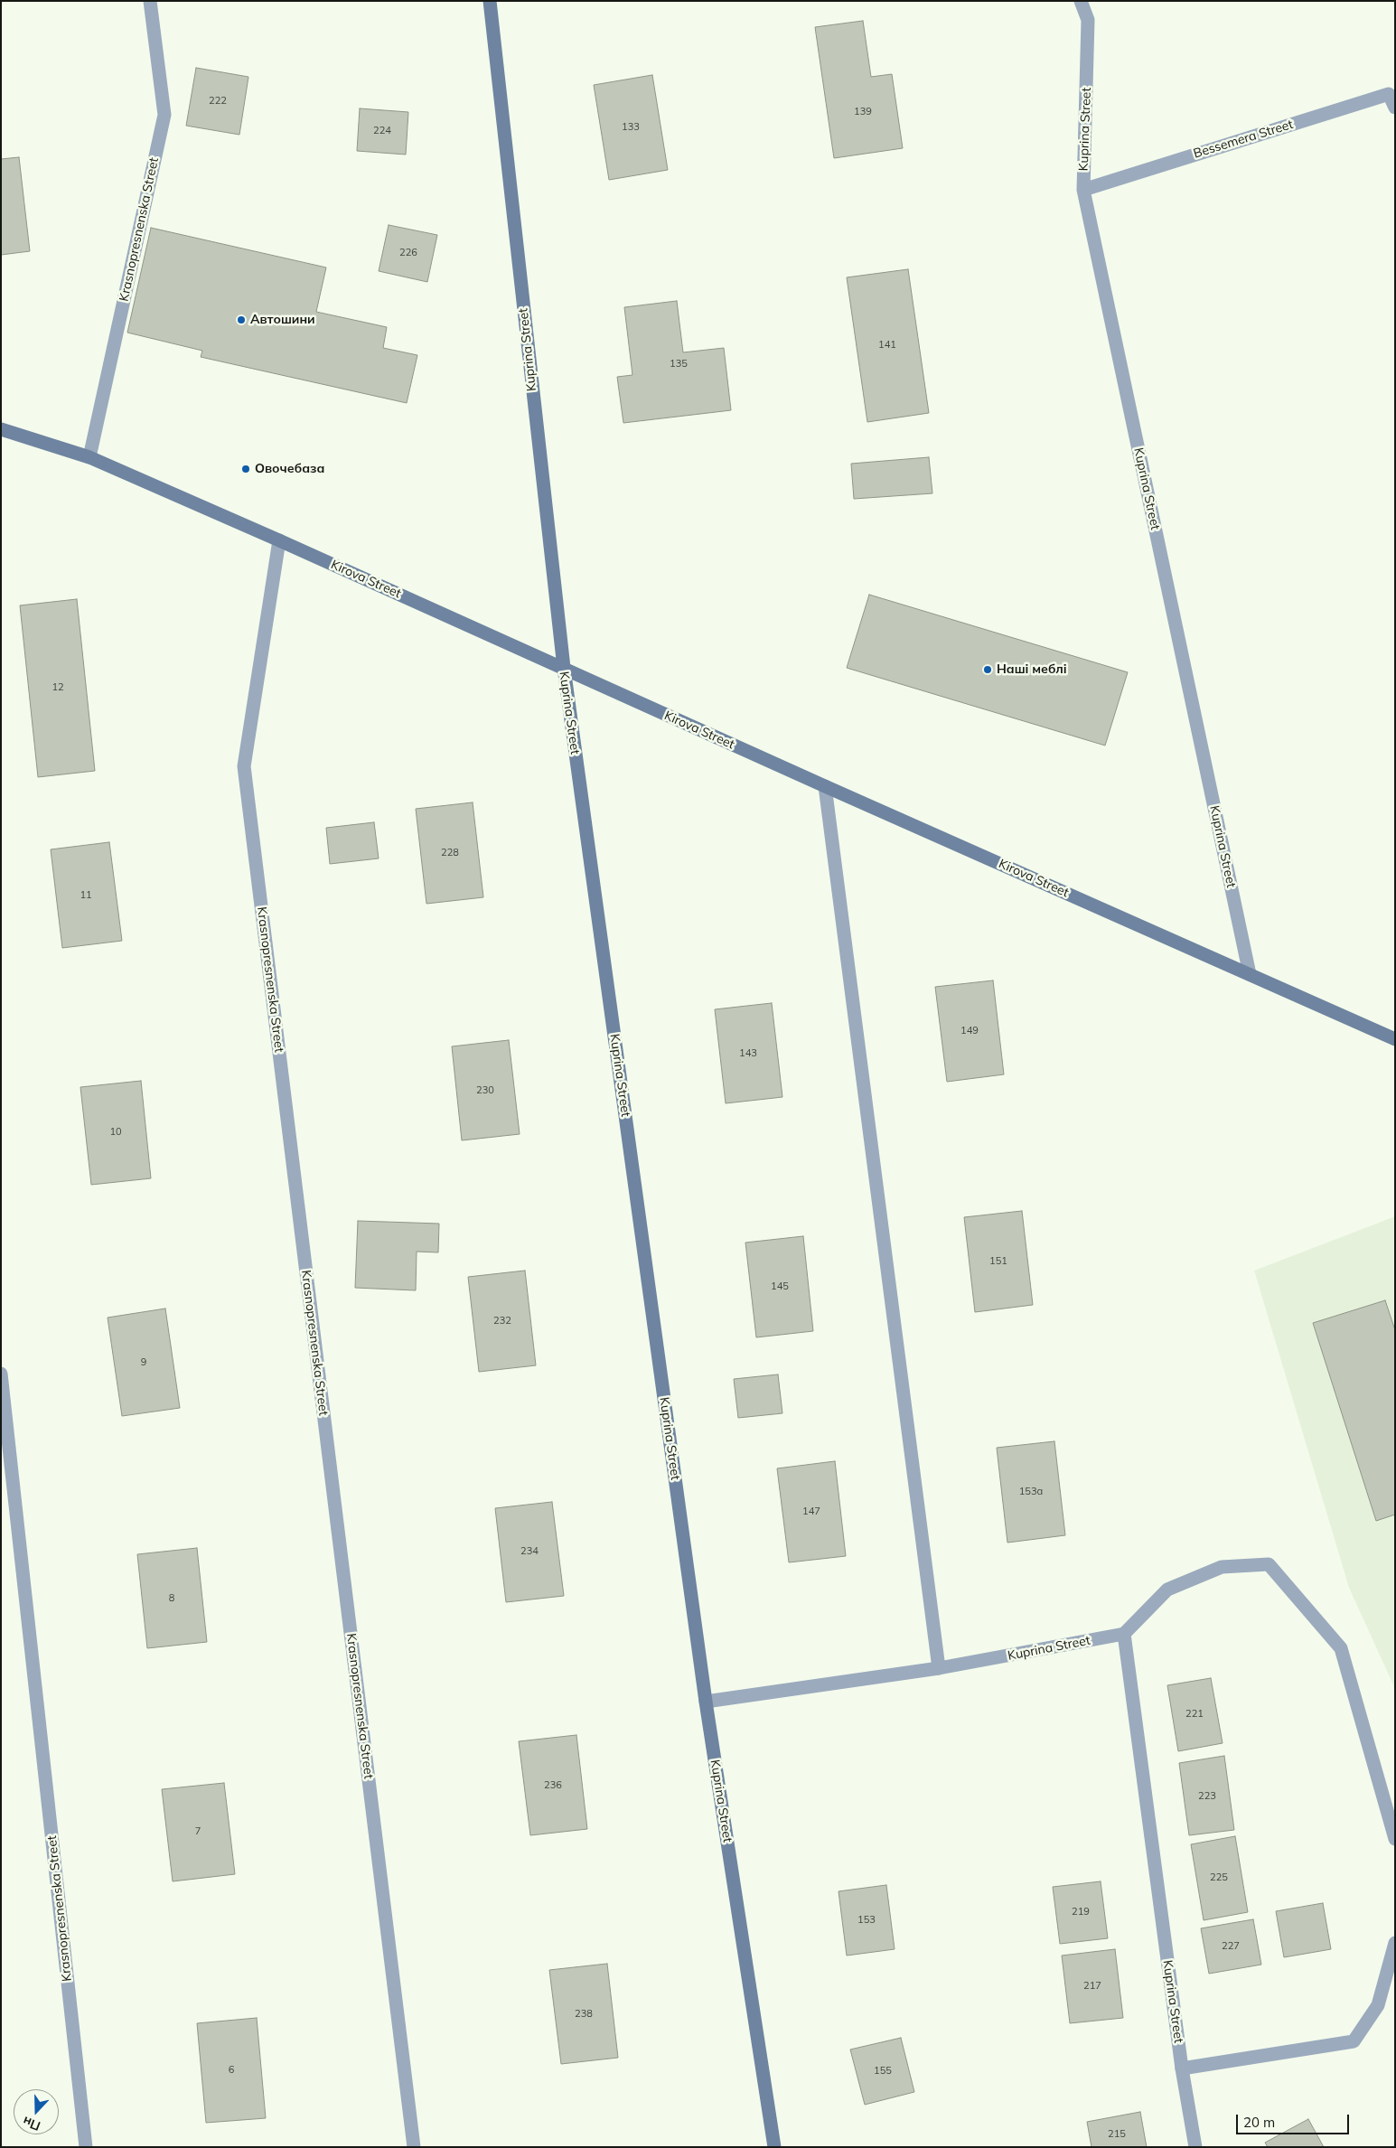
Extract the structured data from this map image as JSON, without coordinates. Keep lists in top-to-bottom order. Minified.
{"streets":{"main road":["Kuprina Street","Kirova Street"],"street":["Bessemera Street","Krasnopresnenska Street"]},"crossings":[["Kuprina Street","Bessemera Street"],["Kuprina Street","Kirova Street"],["Krasnopresnenska Street","Kirova Street"]],"places":["Автошини","Овочебаза","Наші меблі"],"house_numbers":["222","139","133","224","226","141","135","12","228","11","149","143","230","10","151","145","232","9","153а","147","234","8","221","236","223","7","225","219","153","227","217","238","6","155","215"],"scale_bar":"20 m","north":"bottom"}
